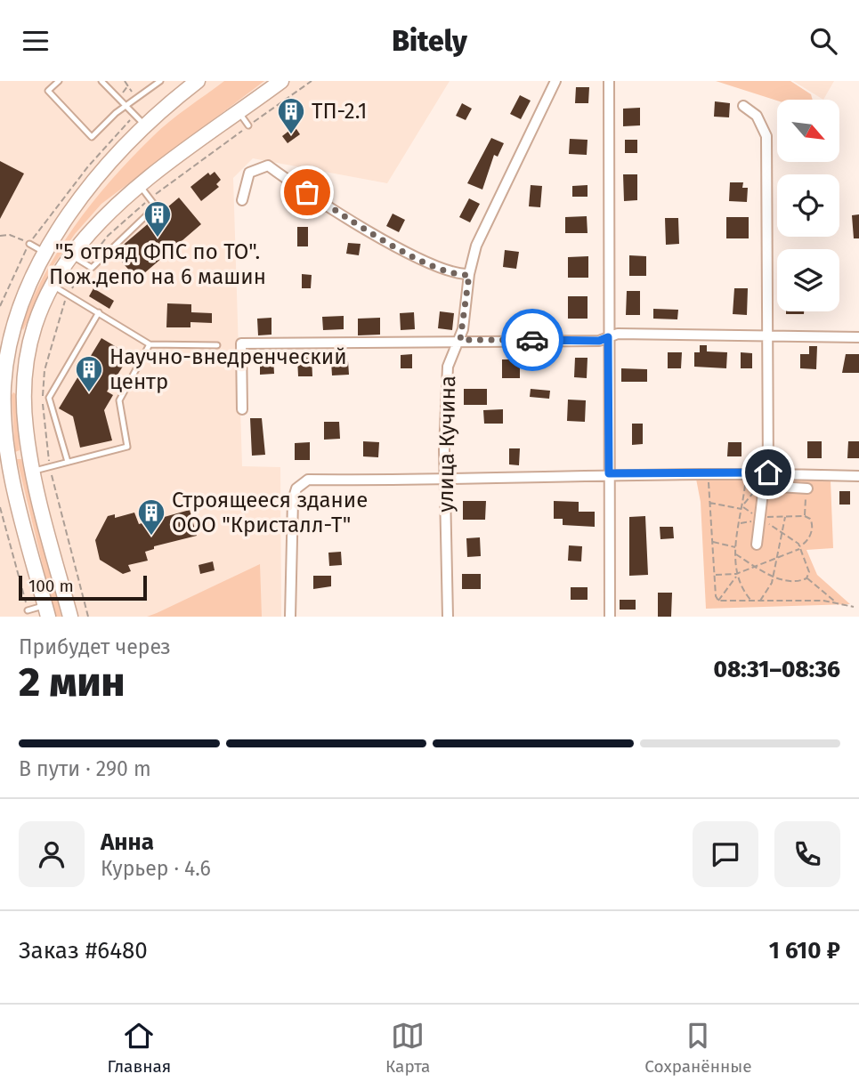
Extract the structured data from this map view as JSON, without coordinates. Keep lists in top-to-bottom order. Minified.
{"streets":{"street":["улица Кучина"]},"places":{"building":["ТП-2.1","\"5 отряд ФПС по ТО\". Пож.депо на 6 машин","Научно-внедренческий центр","Строящееся здание ООО \"Кристалл-Т\""]},"scale_bar":"100 m","north":"bottom right","page":{"header":"Bitely","scale":"100 m","heading":["2 мин","Прибудет через","08:31–08:36"],"panel":["Анна","Курьер · 4.6","Заказ #6480","1 610 ₽"],"bar":"В пути · 290 m","tabs":["Главная","Карта","Сохранённые"]}}
